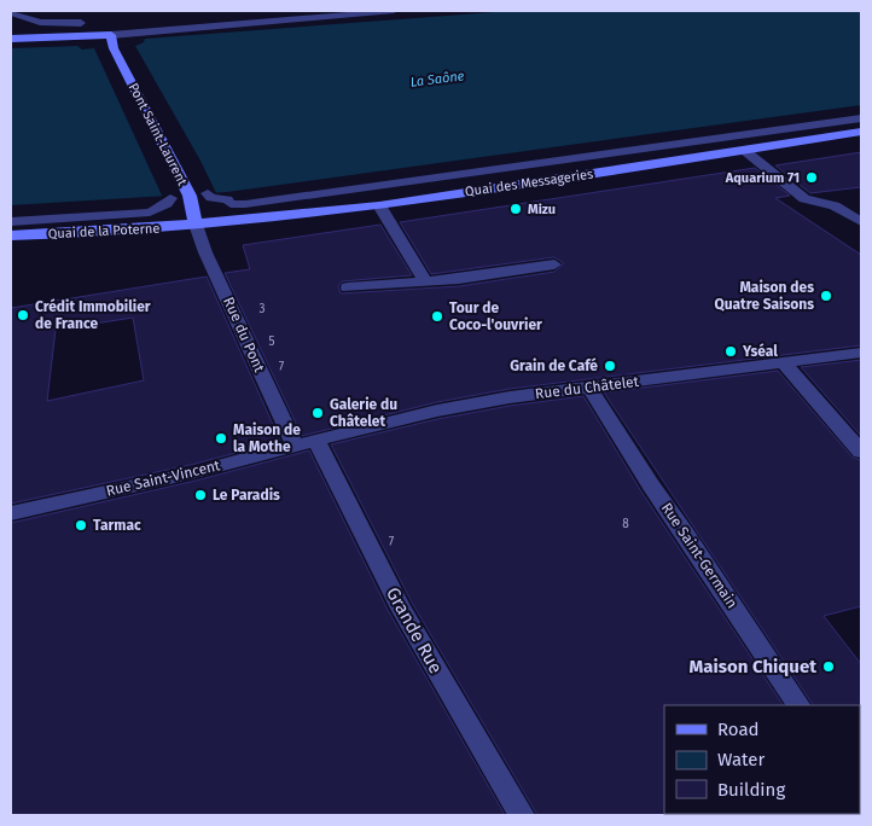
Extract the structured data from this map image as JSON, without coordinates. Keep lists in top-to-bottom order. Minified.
{"streets":{"main road":["Pont Saint-Laurent","Quai des Messageries","Quai de la Poterne"],"street":["Rue du Pont","Rue du Châtelet","Rue Saint-Vincent","Rue Saint-Germain","Grande Rue"]},"crossings":[["Pont Saint-Laurent","Quai des Messageries"],["Pont Saint-Laurent","Quai de la Poterne"],["Pont Saint-Laurent","Rue du Pont"],["Quai des Messageries","Quai de la Poterne"],["Quai des Messageries","Rue du Pont"],["Quai de la Poterne","Rue du Pont"],["Rue du Pont","Rue du Châtelet"],["Rue du Pont","Rue Saint-Vincent"],["Rue du Pont","Grande Rue"],["Rue du Châtelet","Rue Saint-Vincent"],["Rue du Châtelet","Rue Saint-Germain"],["Rue du Châtelet","Grande Rue"],["Rue Saint-Vincent","Grande Rue"]],"water":["La Saône"],"places":["Aquarium 71","Mizu","Maison des Quatre Saisons","Crédit Immobilier de France","Tour de Coco-l'ouvrier","Yséal","Grain de Café","Galerie du Châtelet","Maison de la Mothe","Le Paradis","Tarmac","Maison Chiquet"],"house_numbers":["3","5","7","8","7"],"legend":["Road","Water","Building"]}
